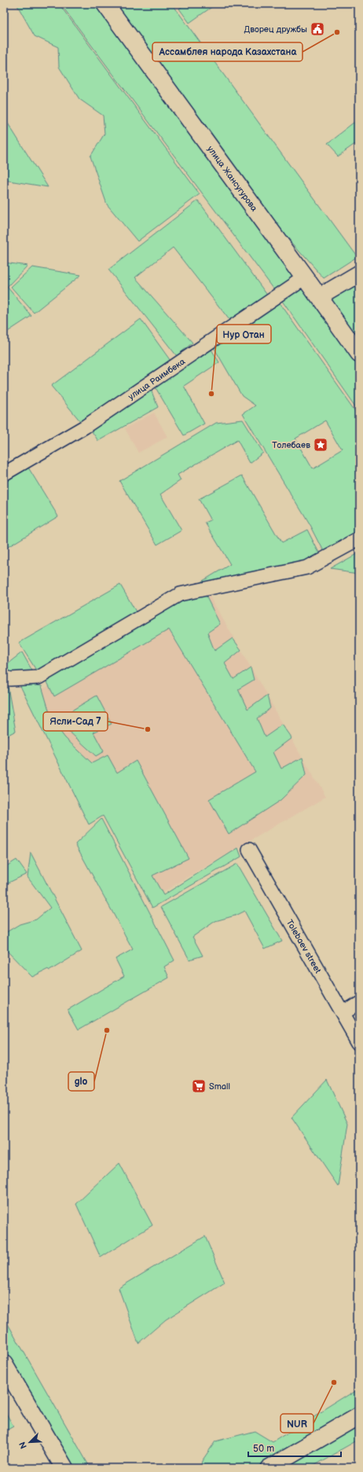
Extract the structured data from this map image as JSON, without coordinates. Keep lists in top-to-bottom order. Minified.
{"streets":{"main road":["улица Жансугурова"],"street":["улица Раимбека","Tolebaev street"]},"crossings":[["улица Жансугурова","улица Раимбека"]],"places":{"public building":["Дворец дружбы"],"other":["Ассамблея народа Казахстана","Нур Отан","Ясли-Сад 7","glo","NUR"],"place":["Толебаев"],"supermarket":["Small"]},"scale_bar":"50 m","north":"bottom left"}
